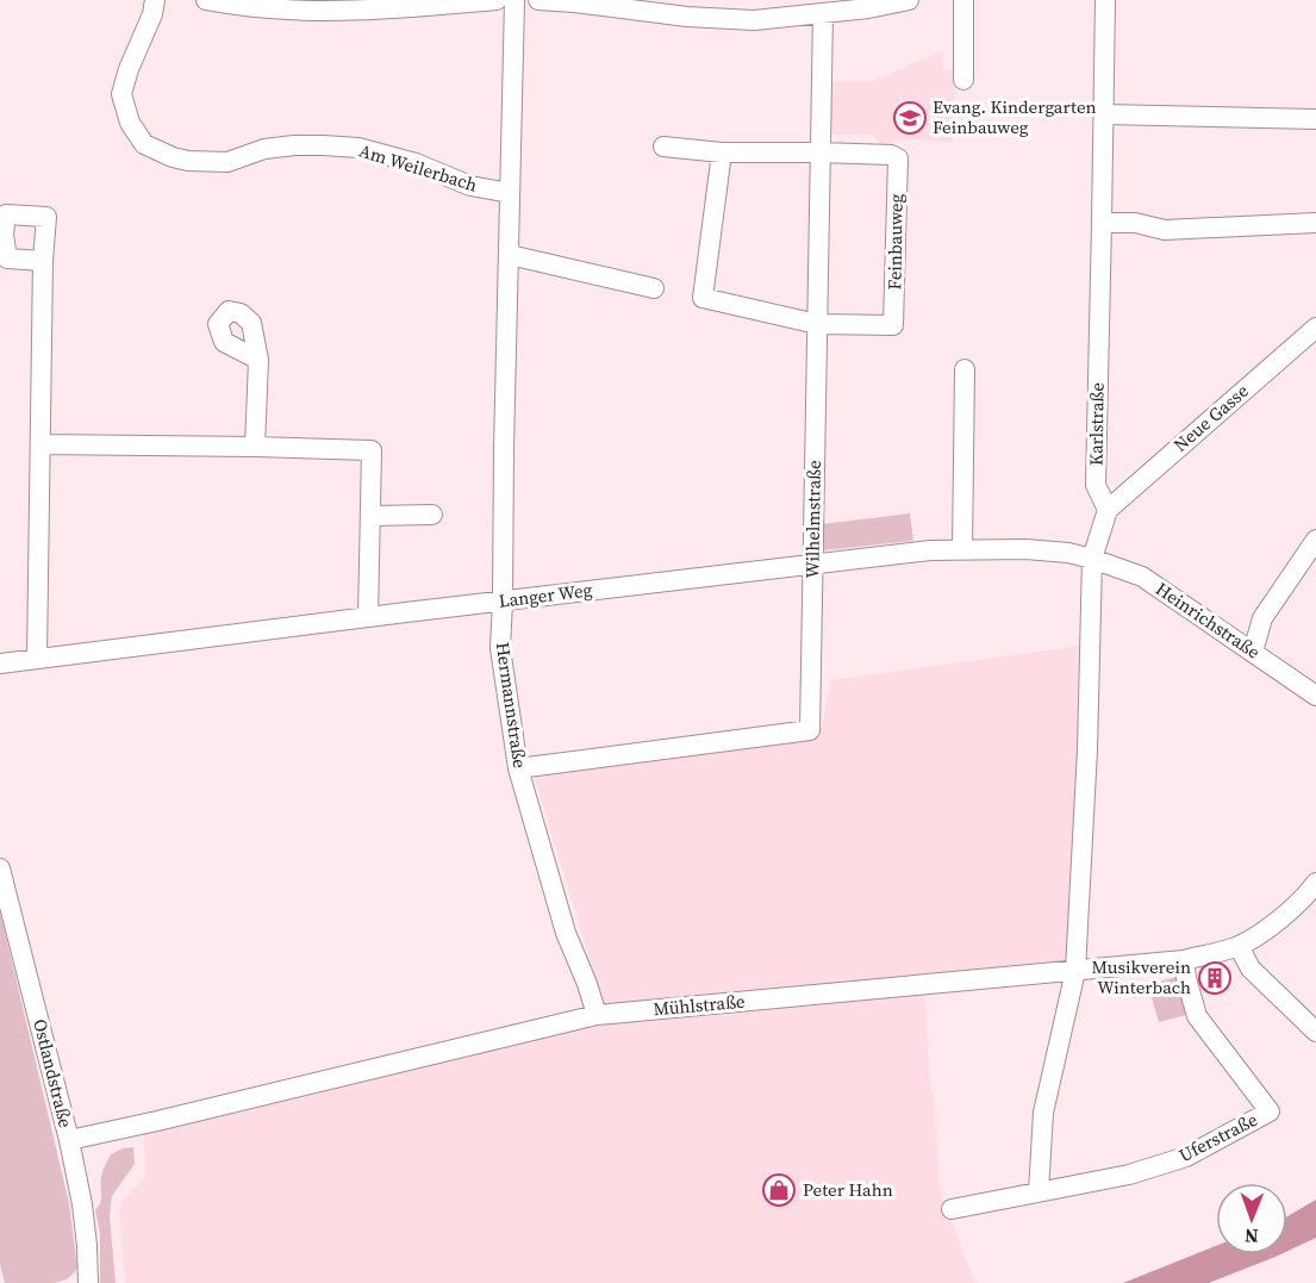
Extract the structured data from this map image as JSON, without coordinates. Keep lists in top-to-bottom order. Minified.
{"streets":{"street":["Am Weilerbach","Feinbauweg","Neue Gasse","Karlstraße","Wilhelmstraße","Langer Weg","Heinrichstraße","Hermannstraße","Mühlstraße","Ostlandstraße","Uferstraße"]},"crossings":[["Am Weilerbach","Hermannstraße"],["Feinbauweg","Wilhelmstraße"],["Neue Gasse","Karlstraße"],["Wilhelmstraße","Langer Weg"],["Wilhelmstraße","Hermannstraße"],["Langer Weg","Heinrichstraße"],["Langer Weg","Hermannstraße"],["Hermannstraße","Mühlstraße"],["Mühlstraße","Ostlandstraße"],["Mühlstraße","Uferstraße"]],"places":{"school or university":["Evang. Kindergarten Feinbauweg"],"building":["Musikverein Winterbach"],"shop":["Peter Hahn"]},"north":"bottom"}
